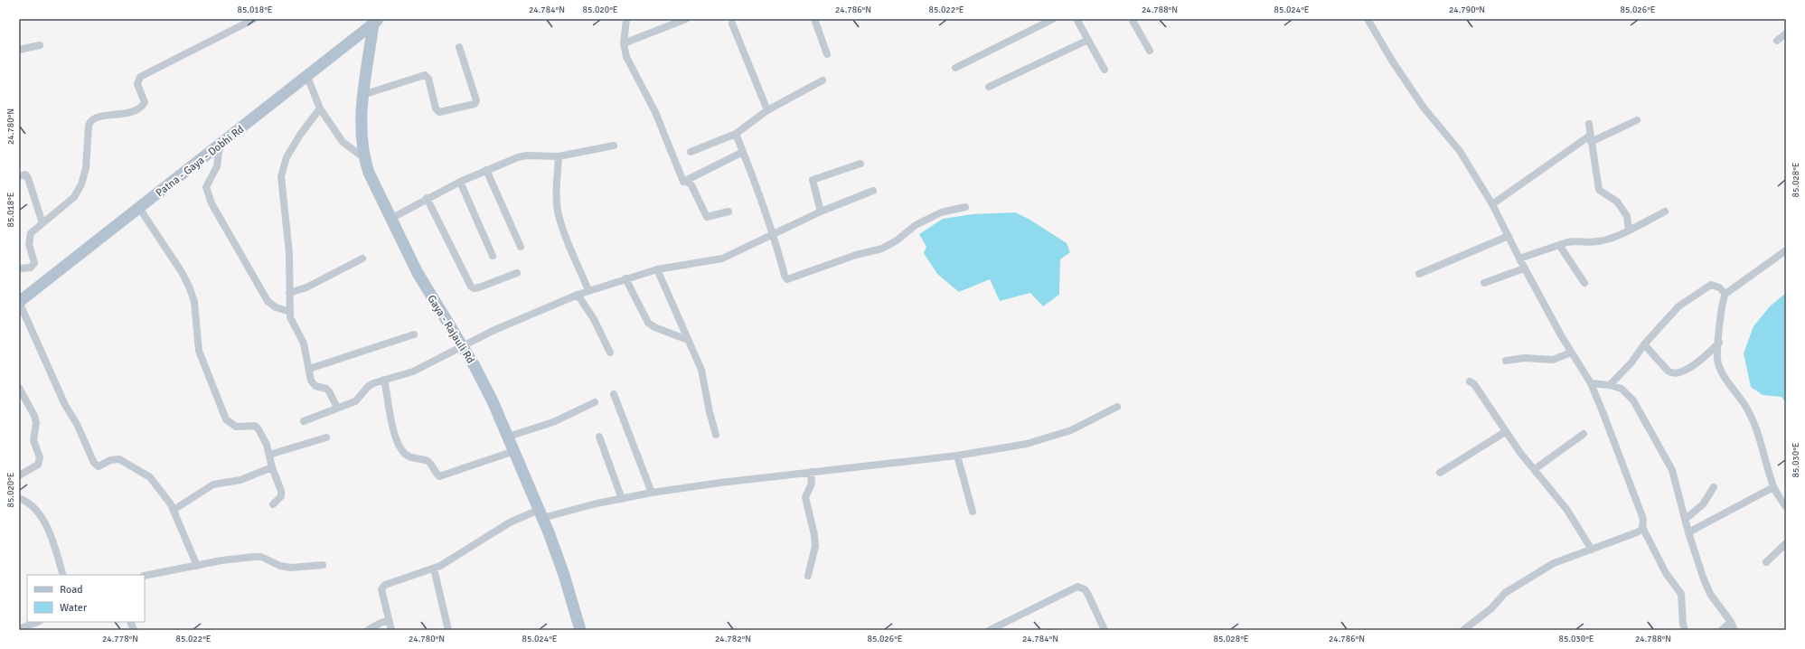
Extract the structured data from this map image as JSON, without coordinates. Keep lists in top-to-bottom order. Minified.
{"streets":{"main road":["Patna - Gaya - Dobhi Rd","Gaya - Rajauli Rd"]},"crossings":[["Patna - Gaya - Dobhi Rd","Gaya - Rajauli Rd"]],"legend":["Road","Water"],"coordinates":["85.018°E","24.784°N","85.020°E","24.786°N","85.022°E","24.788°N","85.024°E","24.790°N","85.026°E","24.780°N","85.028°E","85.030°E","24.778°N","24.782°N"]}
